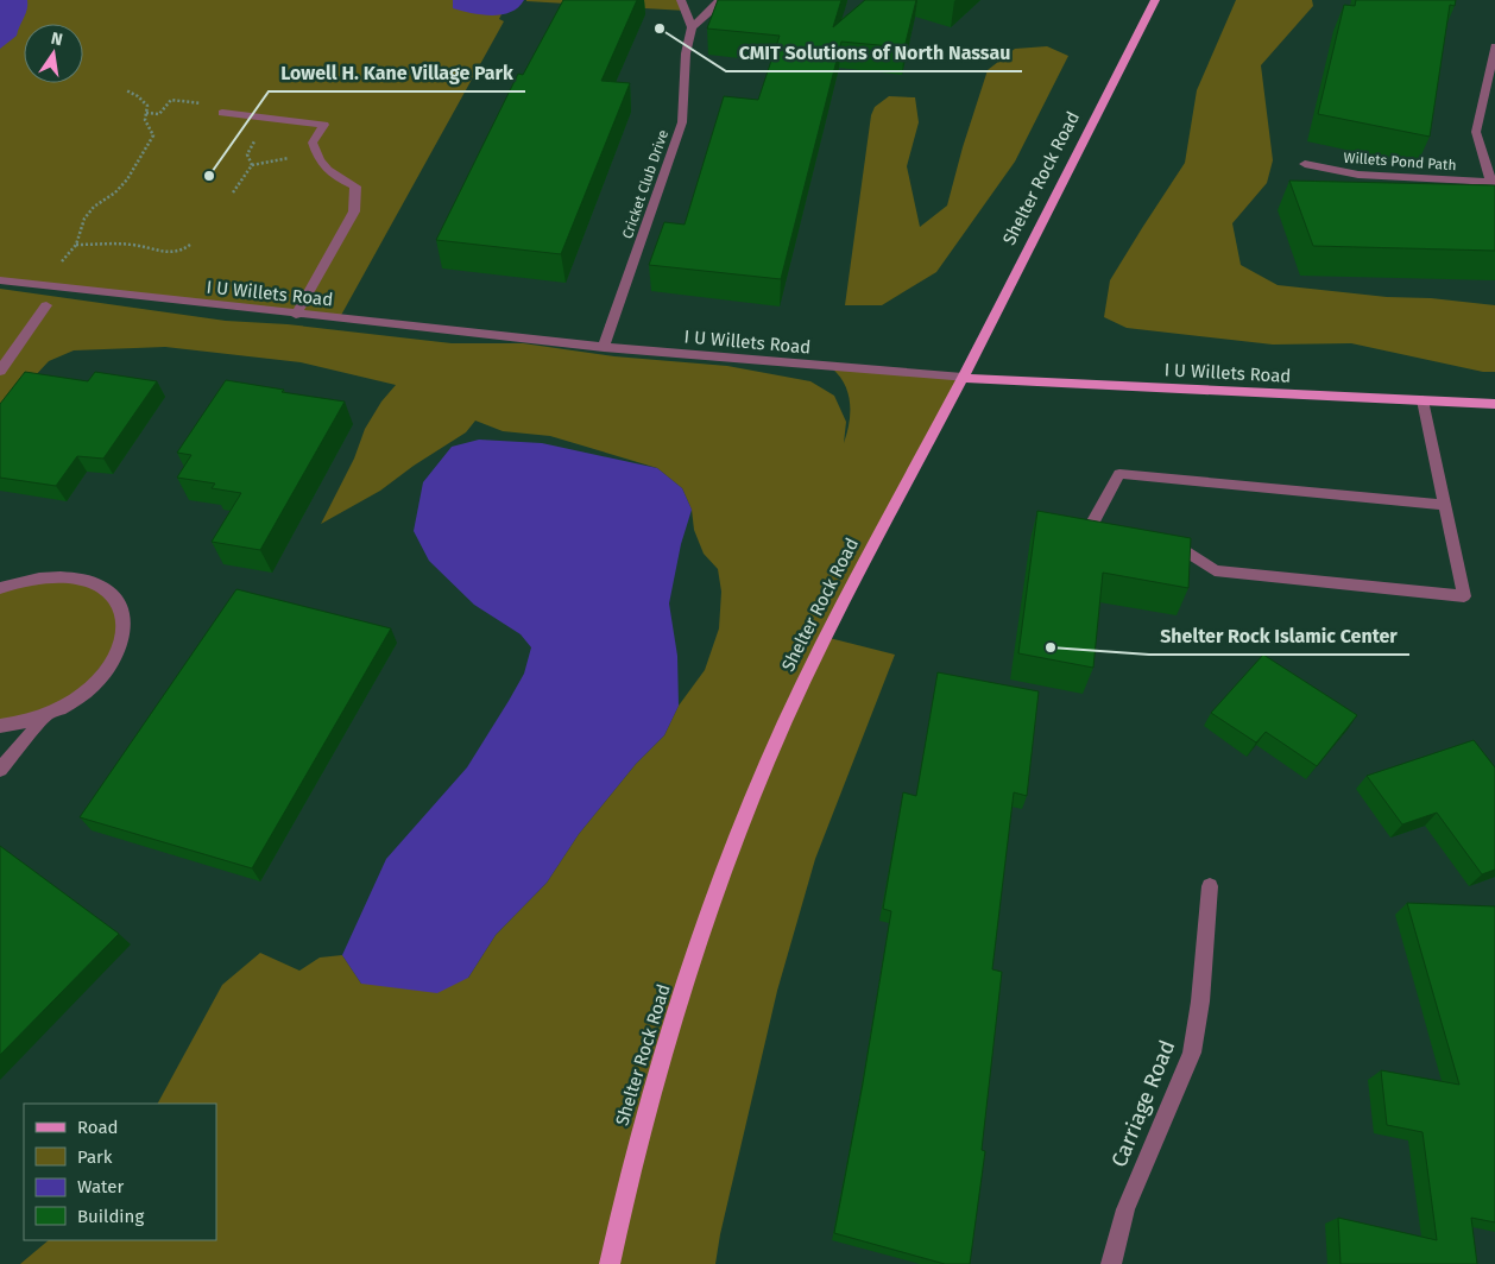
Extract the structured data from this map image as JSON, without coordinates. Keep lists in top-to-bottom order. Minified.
{"streets":{"main road":["Shelter Rock Road","I U Willets Road"],"street":["Willets Pond Path","Cricket Club Drive","Carriage Road"]},"crossings":[["Shelter Rock Road","I U Willets Road"],["Cricket Club Drive","I U Willets Road"]],"places":["CMIT Solutions of North Nassau","Lowell H. Kane Village Park","Shelter Rock Islamic Center"],"legend":["Road","Park","Water","Building"],"north":"top"}
